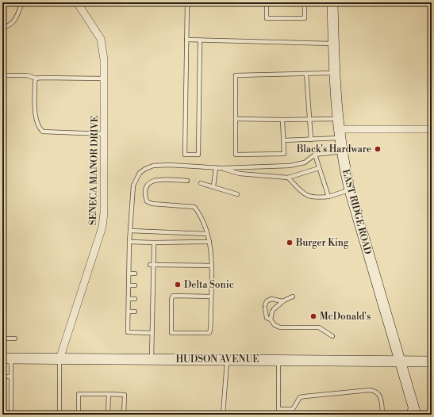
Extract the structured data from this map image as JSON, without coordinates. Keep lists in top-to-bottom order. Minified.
{"streets":{"main road":["EAST RIDGE ROAD","HUDSON AVENUE"],"street":["SENECA MANOR DRIVE"]},"crossings":[["SENECA MANOR DRIVE","HUDSON AVENUE"],["EAST RIDGE ROAD","HUDSON AVENUE"]],"places":["Black's Hardware","Burger King","Delta Sonic","McDonald's"]}
